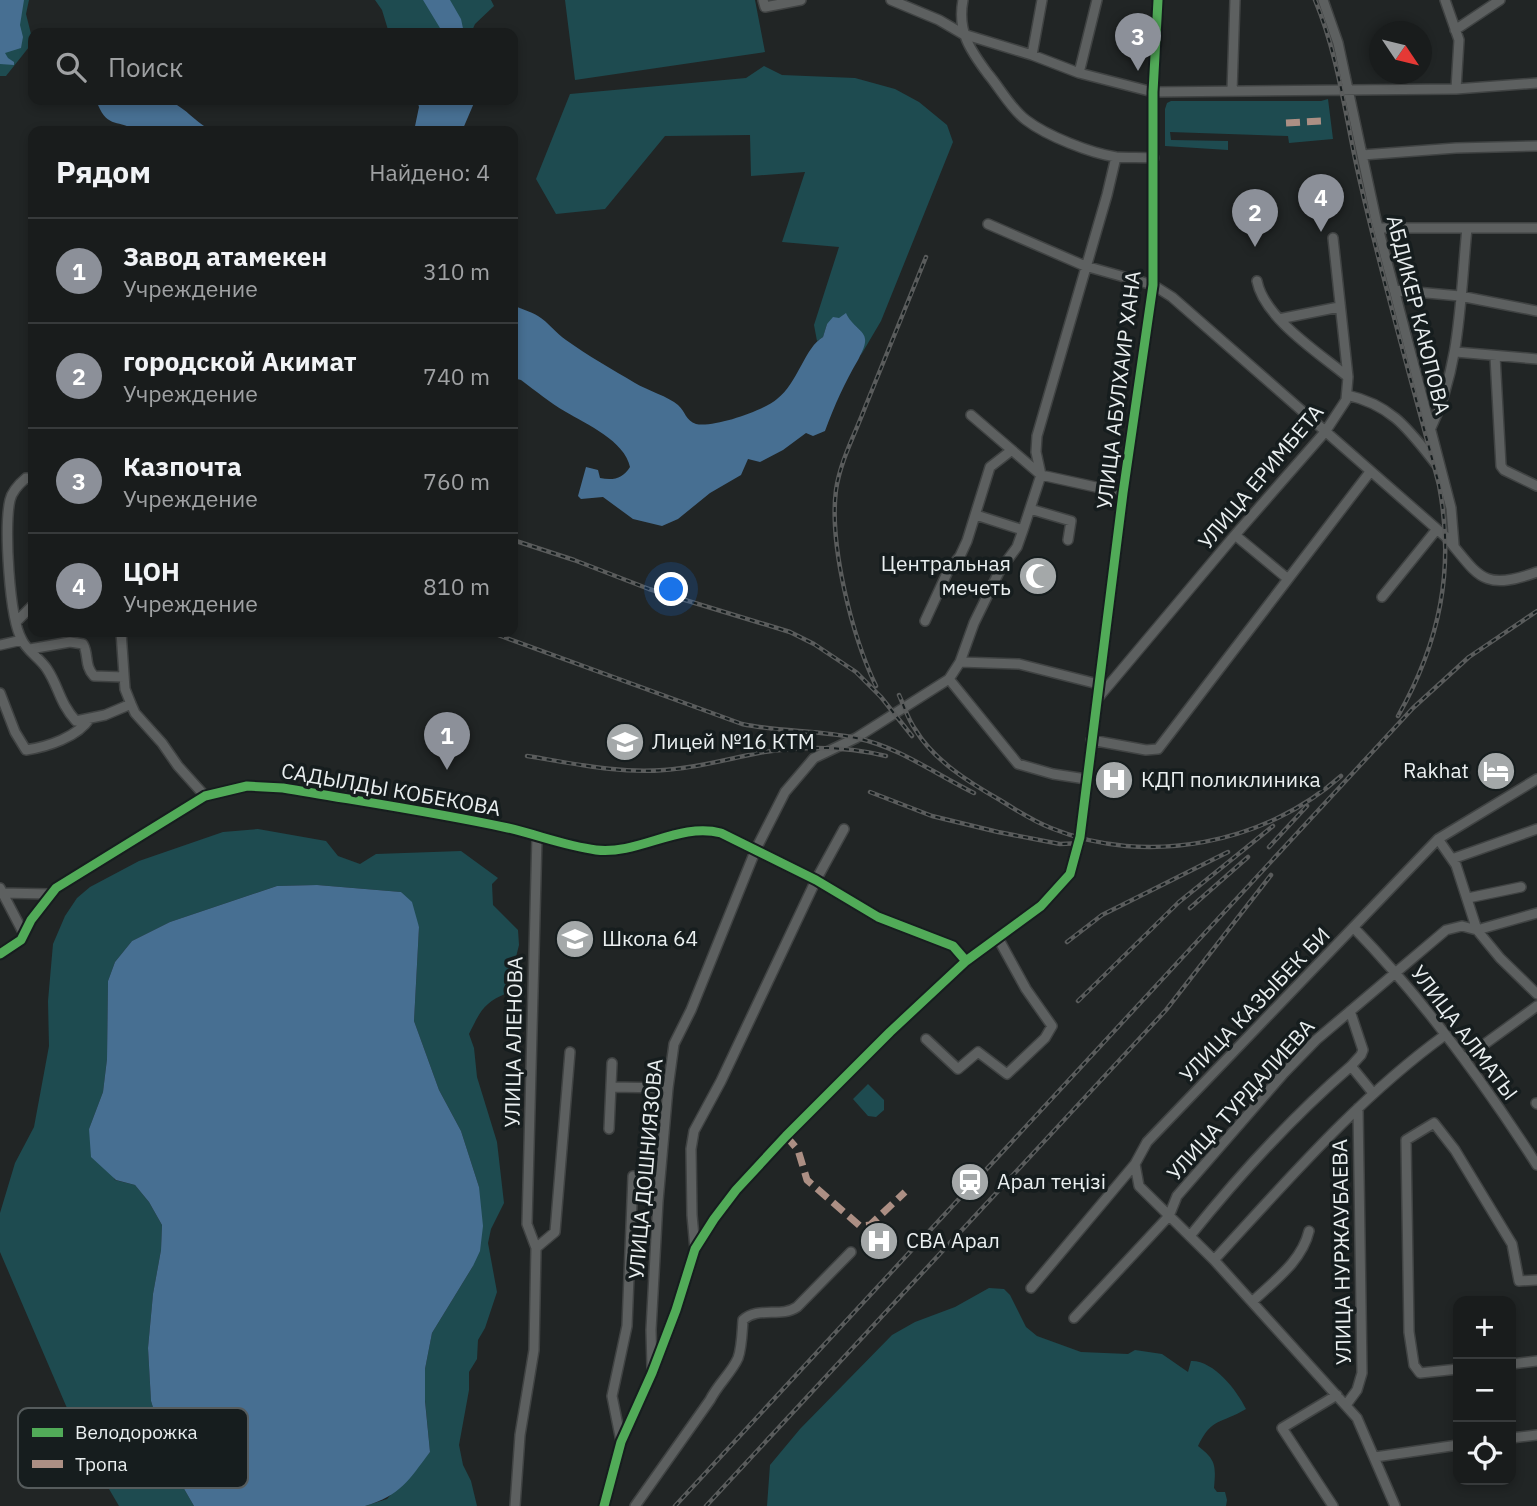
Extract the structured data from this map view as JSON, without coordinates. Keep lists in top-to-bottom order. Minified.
{"streets":{"street":["АБДИКЕР КАЮПОВА","УЛИЦА АБУЛХАИР ХАНА","УЛИЦА ЕРИМБЕТА","САДЫЛДЫ КОБЕКОВА","УЛИЦА КАЗЫБЕК БИ","УЛИЦА АЛМАТЫ","УЛИЦА АЛЕНОВА","УЛИЦА ТУРДАЛИЕВА","УЛИЦА ДОШНИЯЗОВА","УЛИЦА НУРЖАУБАЕВА"]},"crossings":[["УЛИЦА АБУЛХАИР ХАНА","УЛИЦА ЕРИМБЕТА"],["УЛИЦА АБУЛХАИР ХАНА","САДЫЛДЫ КОБЕКОВА"],["САДЫЛДЫ КОБЕКОВА","УЛИЦА АЛЕНОВА"],["САДЫЛДЫ КОБЕКОВА","УЛИЦА ДОШНИЯЗОВА"],["УЛИЦА КАЗЫБЕК БИ","УЛИЦА АЛМАТЫ"],["УЛИЦА АЛМАТЫ","УЛИЦА ТУРДАЛИЕВА"]],"places":{"mosque":["Центральная мечеть"],"school or university":["Лицей №16 КТМ","Школа 64"],"hotel":["Rakhat"],"hospital":["КДП поликлиника","СВА Арал"],"station":["Арал теңізі"]},"legend":["Велодорожка","Тропа"],"north":"bottom right","page":{"pins":["3","4","2","1"],"search":"Поиск","heading":["Рядом","Найдено: 4"],"list":[{"mark":"1","name":"Завод атамекен","note":"Учреждение","value":"310 m"},{"mark":"2","name":"городской Акимат","note":"Учреждение","value":"740 m"},{"mark":"3","name":"Казпочта","note":"Учреждение","value":"760 m"},{"mark":"4","name":"ЦОН","note":"Учреждение","value":"810 m"}],"map_buttons":["+","−"]}}
